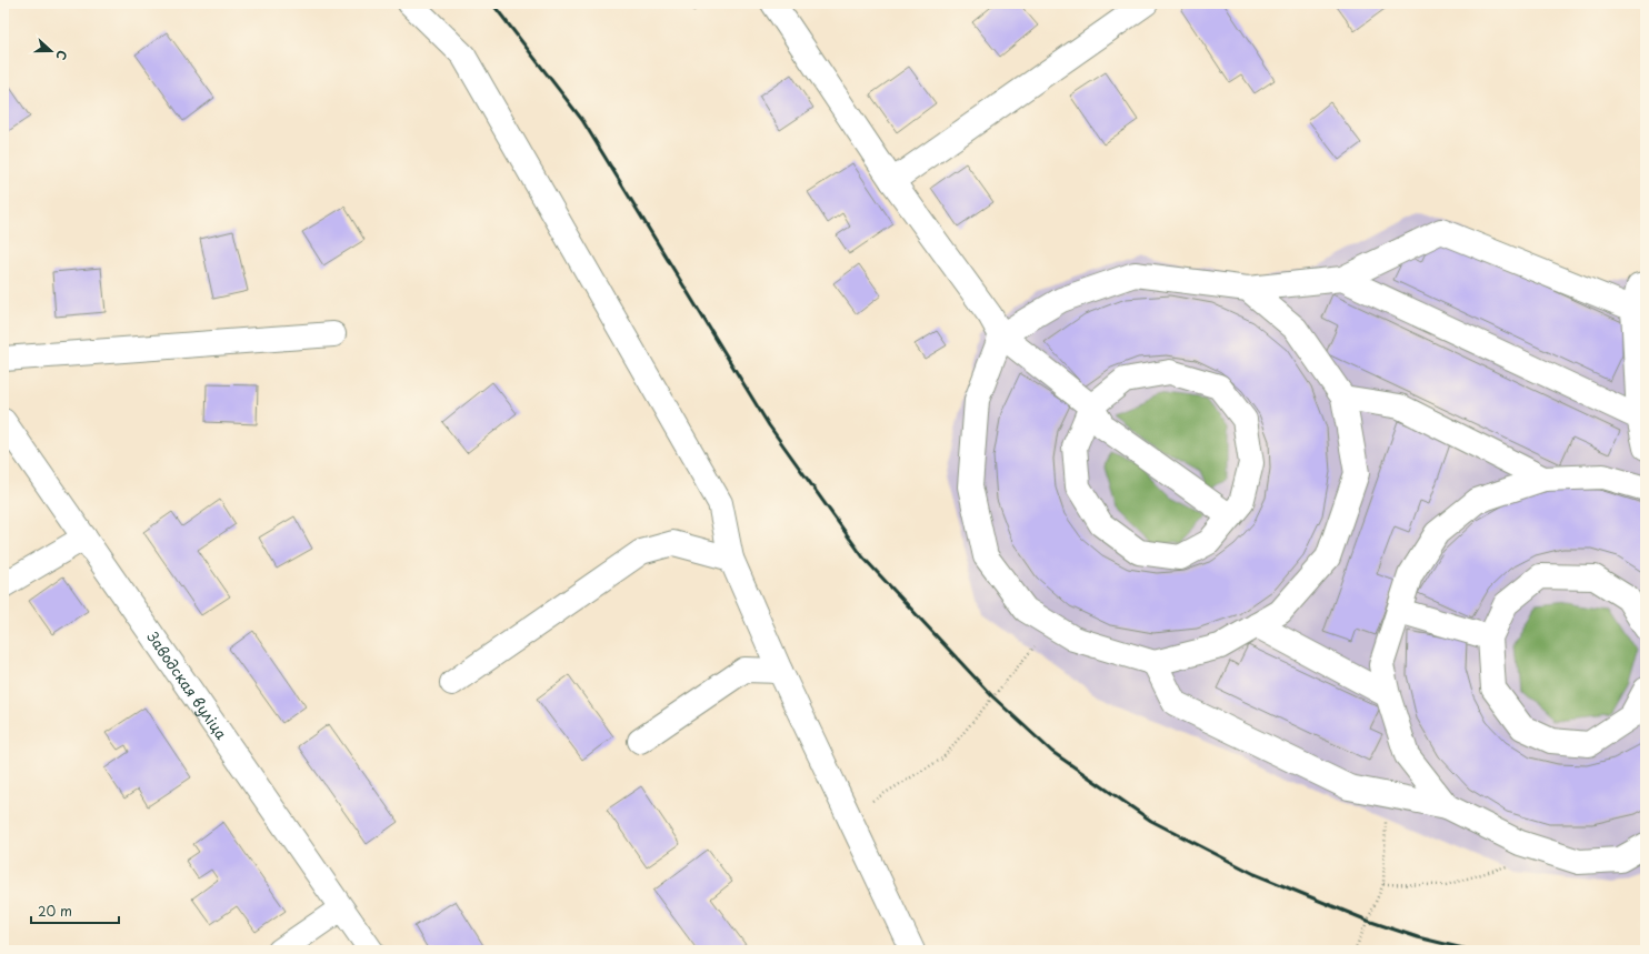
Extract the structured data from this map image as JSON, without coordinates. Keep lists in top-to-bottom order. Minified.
{"streets":{"street":["Заводская вуліца"]},"scale_bar":"20 m","north":"right"}
